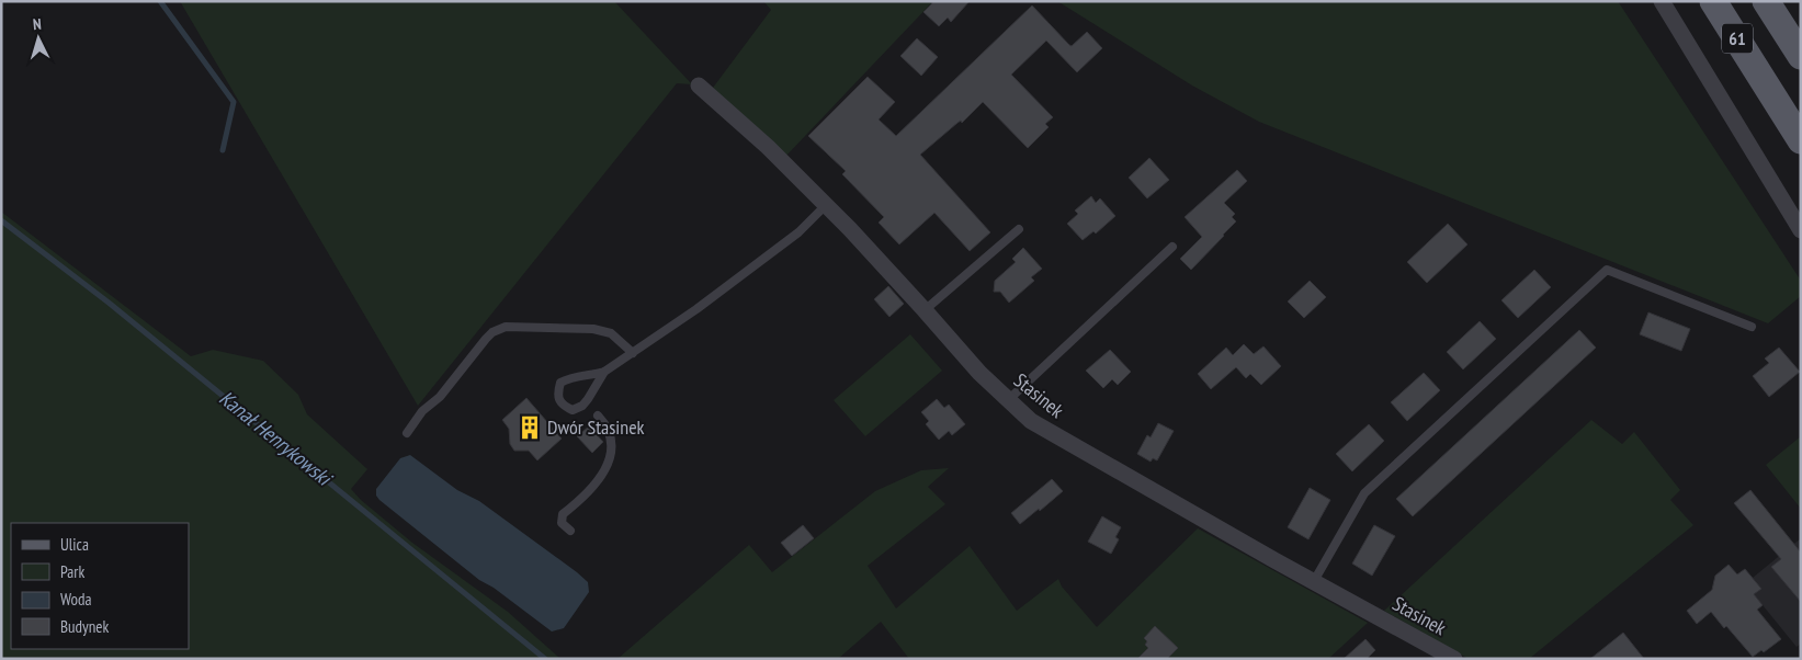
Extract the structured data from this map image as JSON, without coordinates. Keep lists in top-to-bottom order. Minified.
{"streets":{"main road":["61"],"street":["Stasinek"]},"water":["Kanał Henrykowski"],"places":{"building":["Dwór Stasinek"]},"legend":["Ulica","Park","Woda","Budynek"],"north":"top"}
